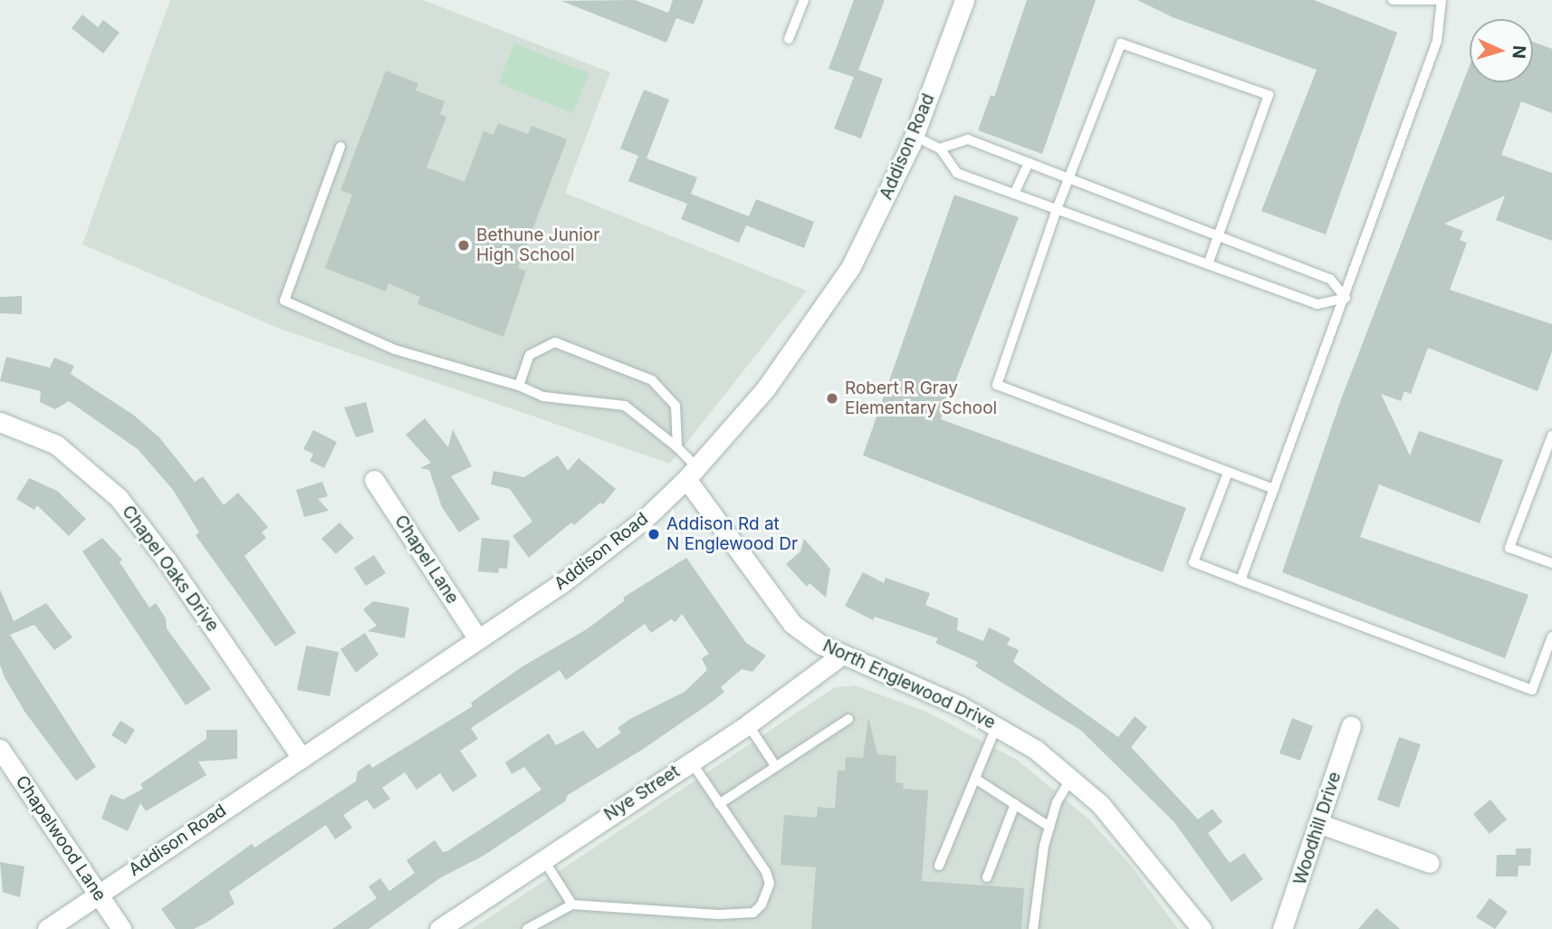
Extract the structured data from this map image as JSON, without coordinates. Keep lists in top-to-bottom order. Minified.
{"streets":{"street":["Addison Road","Chapel Lane","Chapel Oaks Drive","North Englewood Drive","Nye Street","Woodhill Drive","Chapelwood Lane"]},"crossings":[["Addison Road","Chapel Lane"],["Addison Road","Chapel Oaks Drive"],["Addison Road","North Englewood Drive"],["Addison Road","Chapelwood Lane"],["North Englewood Drive","Nye Street"]],"places":["Bethune Junior High School","Robert R Gray Elementary School","Addison Rd at N Englewood Dr"],"north":"right"}
